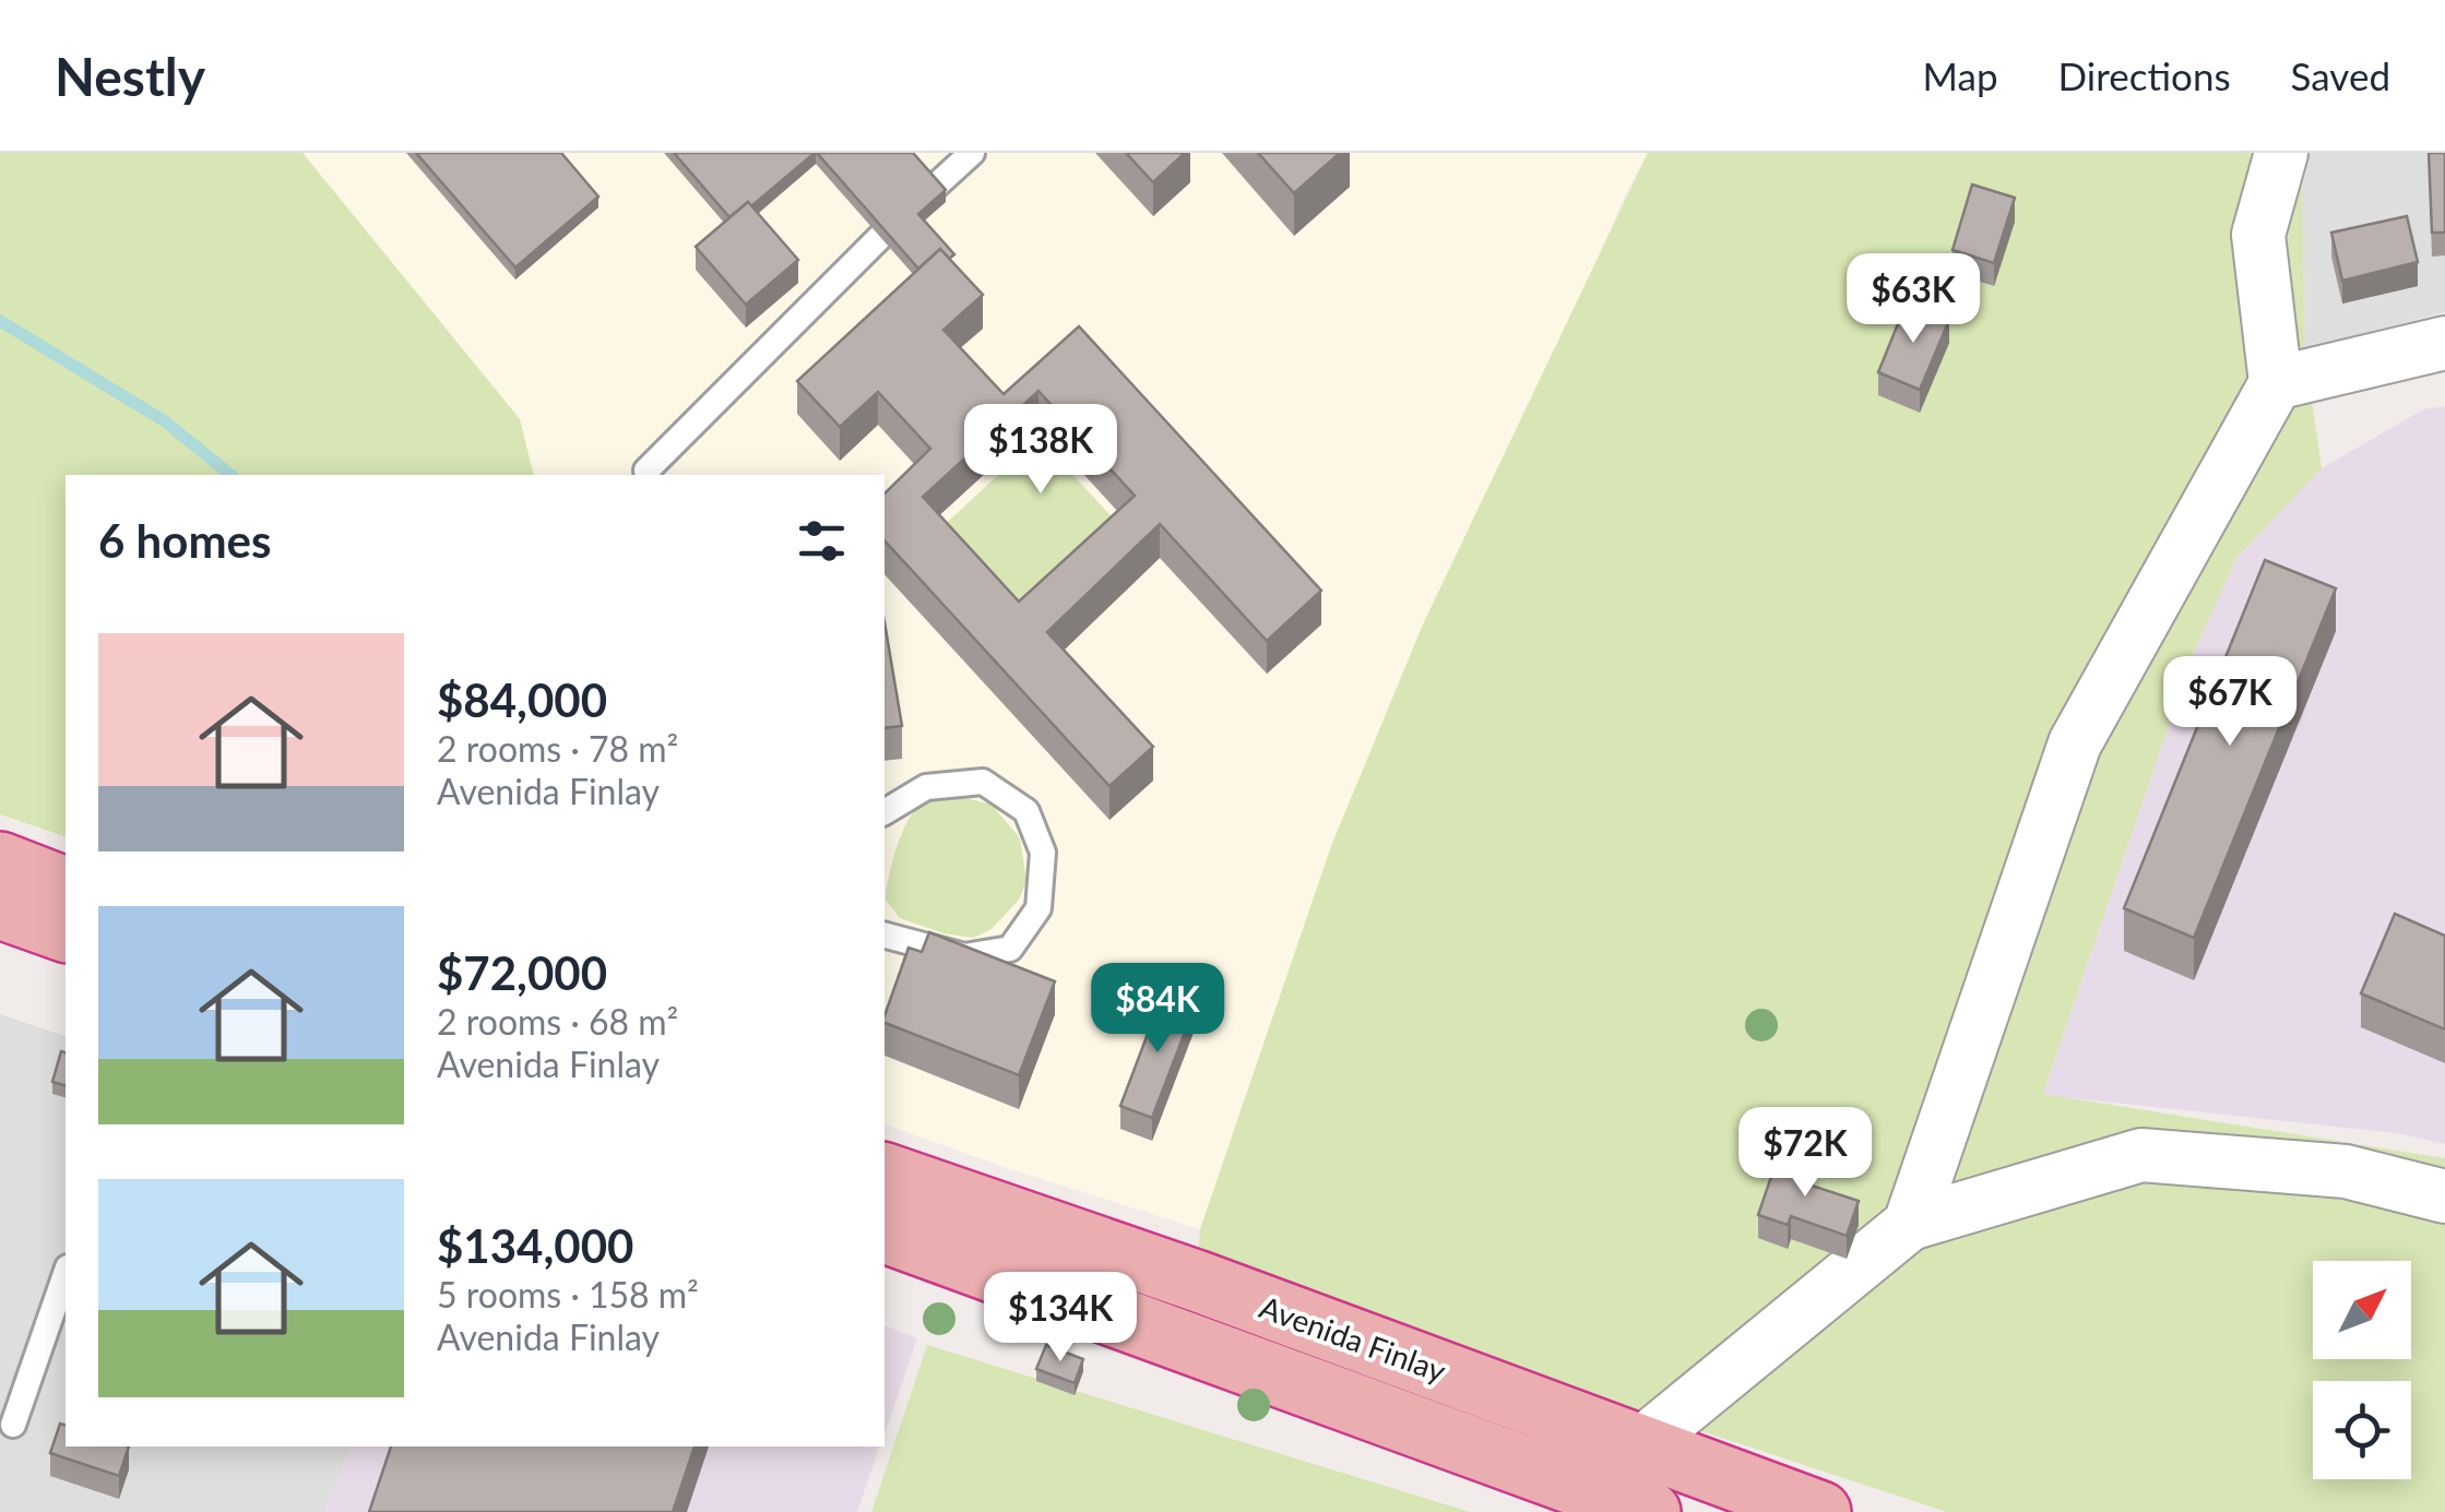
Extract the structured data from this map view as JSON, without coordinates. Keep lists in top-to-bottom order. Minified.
{"streets":{"highway":["Avenida Finlay"]},"north":"top right","page":{"header":"Nestly","nav":["Map","Directions","Saved"],"price":["$63K","$138K","$67K","$84K","$72K","$134K"],"heading":"6 homes","list":[{"name":"$84,000","note":"2 rooms · 78 m² · Avenida Finlay"},{"name":"$72,000","note":"2 rooms · 68 m² · Avenida Finlay"},{"name":"$134,000","note":"5 rooms · 158 m² · Avenida Finlay"}]}}
